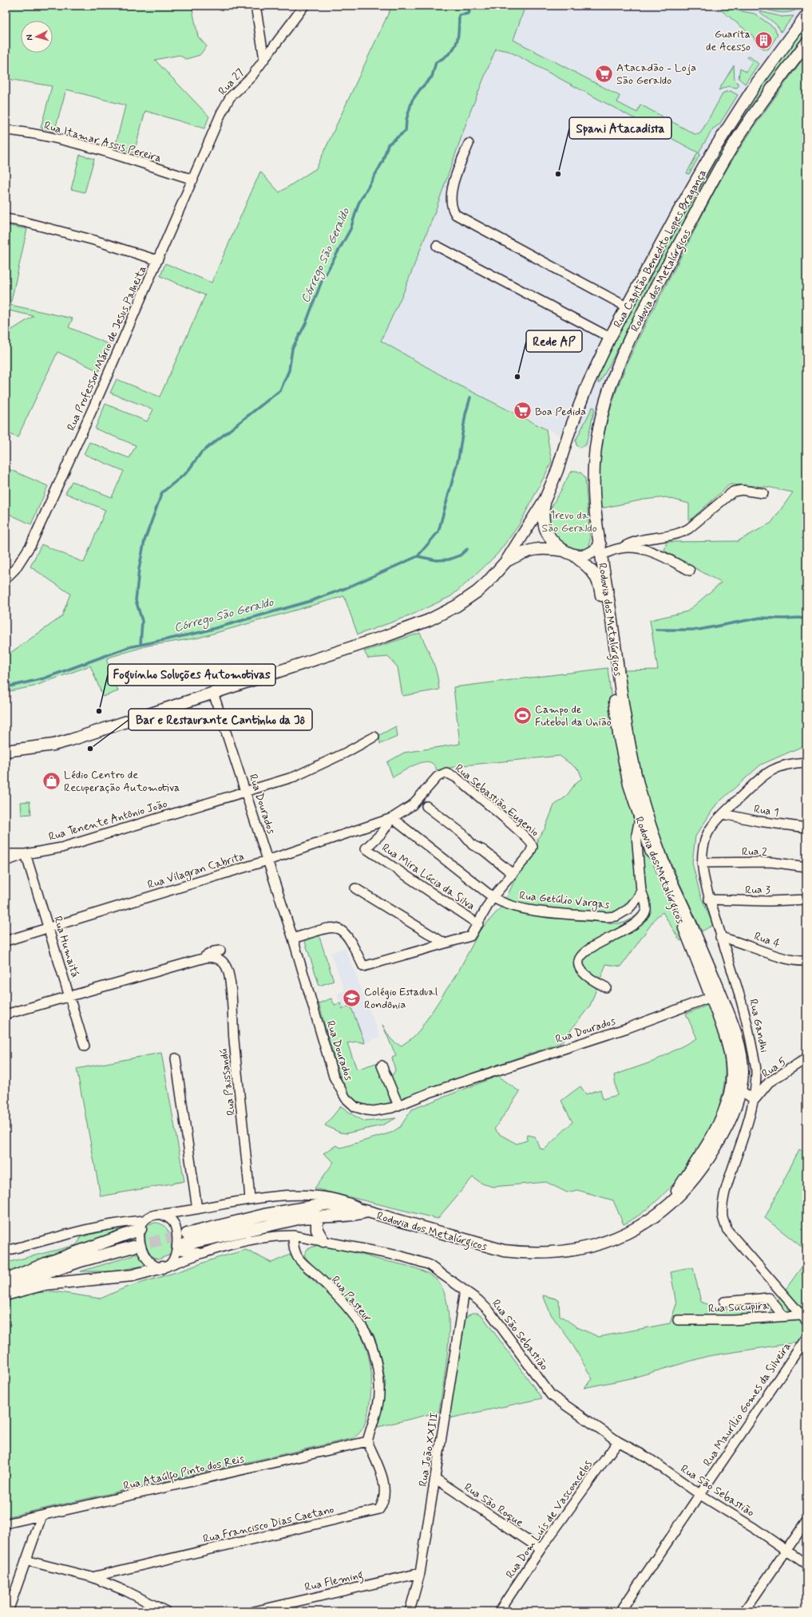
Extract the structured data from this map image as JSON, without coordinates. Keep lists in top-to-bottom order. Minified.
{"streets":{"main road":["Rua Capitão Benedito Lopes Bragança","Rodovia dos Metalúrgicos"],"street":["Rua 27","Rua Itamar Assis Pereira","Rua Professor Mário de Jesus Palheita","Rua Sebastião Eugenio","Rua Dourados","Rua 1","Rua Tenente Antônio João","Rua 2","Rua Vilagran Cabrita","Rua Mira Lúcia da Silva","Rua 3","Rua Getúlio Vargas","Rua 4","Rua Humaitá","Rua Gandhi","Rua 5","Rua Paissandú","Rua Pasteur","Rua Sucupira","Rua São Sebastião","Rua Maurílio Gomes da Silveira","Rua João XXIII","Rua Ataúlfo Pinto dos Reis","Rua São Roque","Rua Dom Luís de Vasconcelos","Rua Francisco Dias Caetano","Rua Fleming"]},"crossings":[["Rua 27","Rua Professor Mário de Jesus Palheita"],["Rua Itamar Assis Pereira","Rua Professor Mário de Jesus Palheita"],["Rua Capitão Benedito Lopes Bragança","Rodovia dos Metalúrgicos"],["Rua Capitão Benedito Lopes Bragança","Rua Dourados"],["Rodovia dos Metalúrgicos","Rua Dourados"],["Rua Sebastião Eugenio","Rua Vilagran Cabrita"],["Rua Sebastião Eugenio","Rua Mira Lúcia da Silva"],["Rua Sebastião Eugenio","Rua Getúlio Vargas"],["Rua Dourados","Rua Tenente Antônio João"],["Rua Dourados","Rua Vilagran Cabrita"],["Rua 1","Rua Gandhi"],["Rua Tenente Antônio João","Rua Humaitá"],["Rua 2","Rua Gandhi"],["Rua Vilagran Cabrita","Rua Mira Lúcia da Silva"],["Rua Vilagran Cabrita","Rua Getúlio Vargas"],["Rua Vilagran Cabrita","Rua Humaitá"],["Rua Mira Lúcia da Silva","Rua Getúlio Vargas"],["Rua 3","Rua Gandhi"],["Rua 4","Rua Gandhi"],["Rua Gandhi","Rua 5"],["Rua Gandhi","Rua Sucupira"],["Rua Pasteur","Rua São Sebastião"],["Rua Pasteur","Rua Ataúlfo Pinto dos Reis"],["Rua Pasteur","Rua Francisco Dias Caetano"],["Rua São Sebastião","Rua Maurílio Gomes da Silveira"],["Rua São Sebastião","Rua João XXIII"],["Rua São Sebastião","Rua Dom Luís de Vasconcelos"],["Rua João XXIII","Rua São Roque"],["Rua João XXIII","Rua Fleming"],["Rua Ataúlfo Pinto dos Reis","Rua Francisco Dias Caetano"],["Rua São Roque","Rua Dom Luís de Vasconcelos"]],"water":["Córrego São Geraldo"],"parks":["Trevo da São Geraldo"],"places":{"building":["Guarita de Acesso"],"supermarket":["Atacadão - Loja São Geraldo","Boa Pedida"],"other":["Spani Atacadista","Rede AP","Foguinho Soluções Automotivas","Bar e Restaurante Cantinho da Jô"],"sports":["Campo de Futebol da União"],"shop":["Lédio Centro de Recuperação Automotiva"],"school or university":["Colégio Estadual Rondônia"]},"north":"left"}
